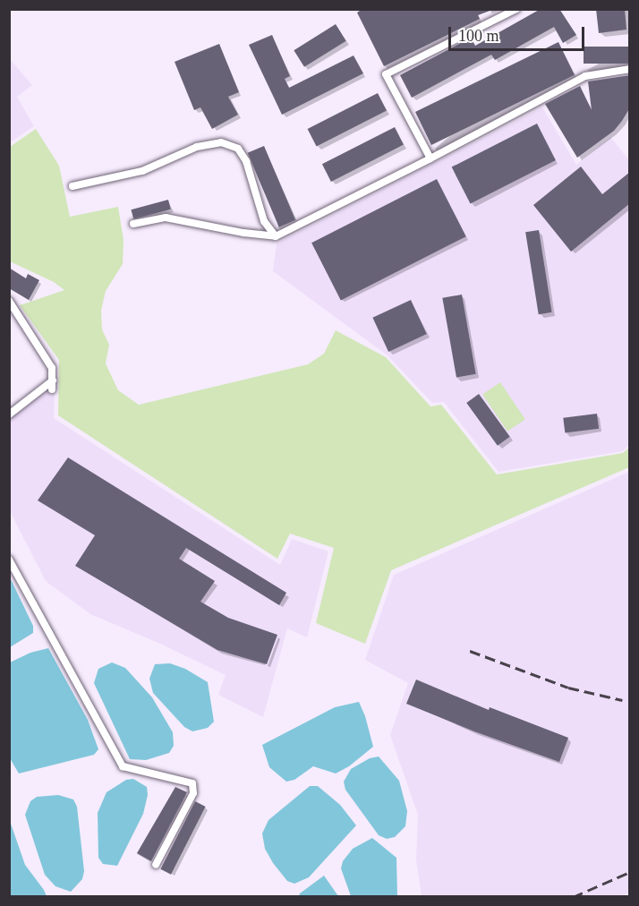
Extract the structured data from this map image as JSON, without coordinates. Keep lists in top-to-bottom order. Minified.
{"scale_bar":"100 m"}
